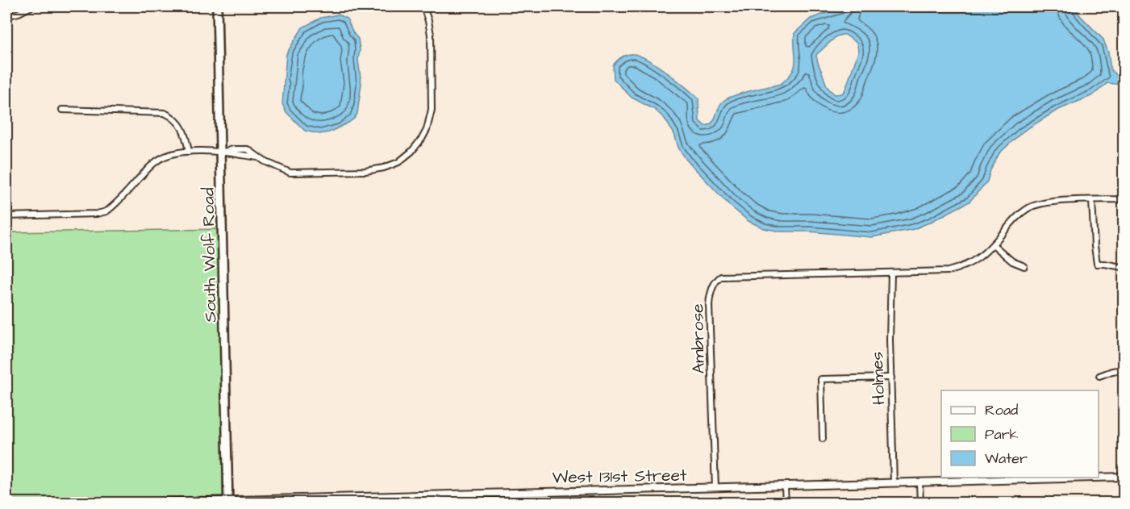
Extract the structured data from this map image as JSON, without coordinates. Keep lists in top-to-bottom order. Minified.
{"streets":{"main road":["South Wolf Road"],"street":["Ambrose","Holmes","West 131st Street"]},"crossings":[["South Wolf Road","West 131st Street"],["Ambrose","Holmes"],["Ambrose","West 131st Street"],["Holmes","West 131st Street"]],"legend":["Road","Park","Water"]}
